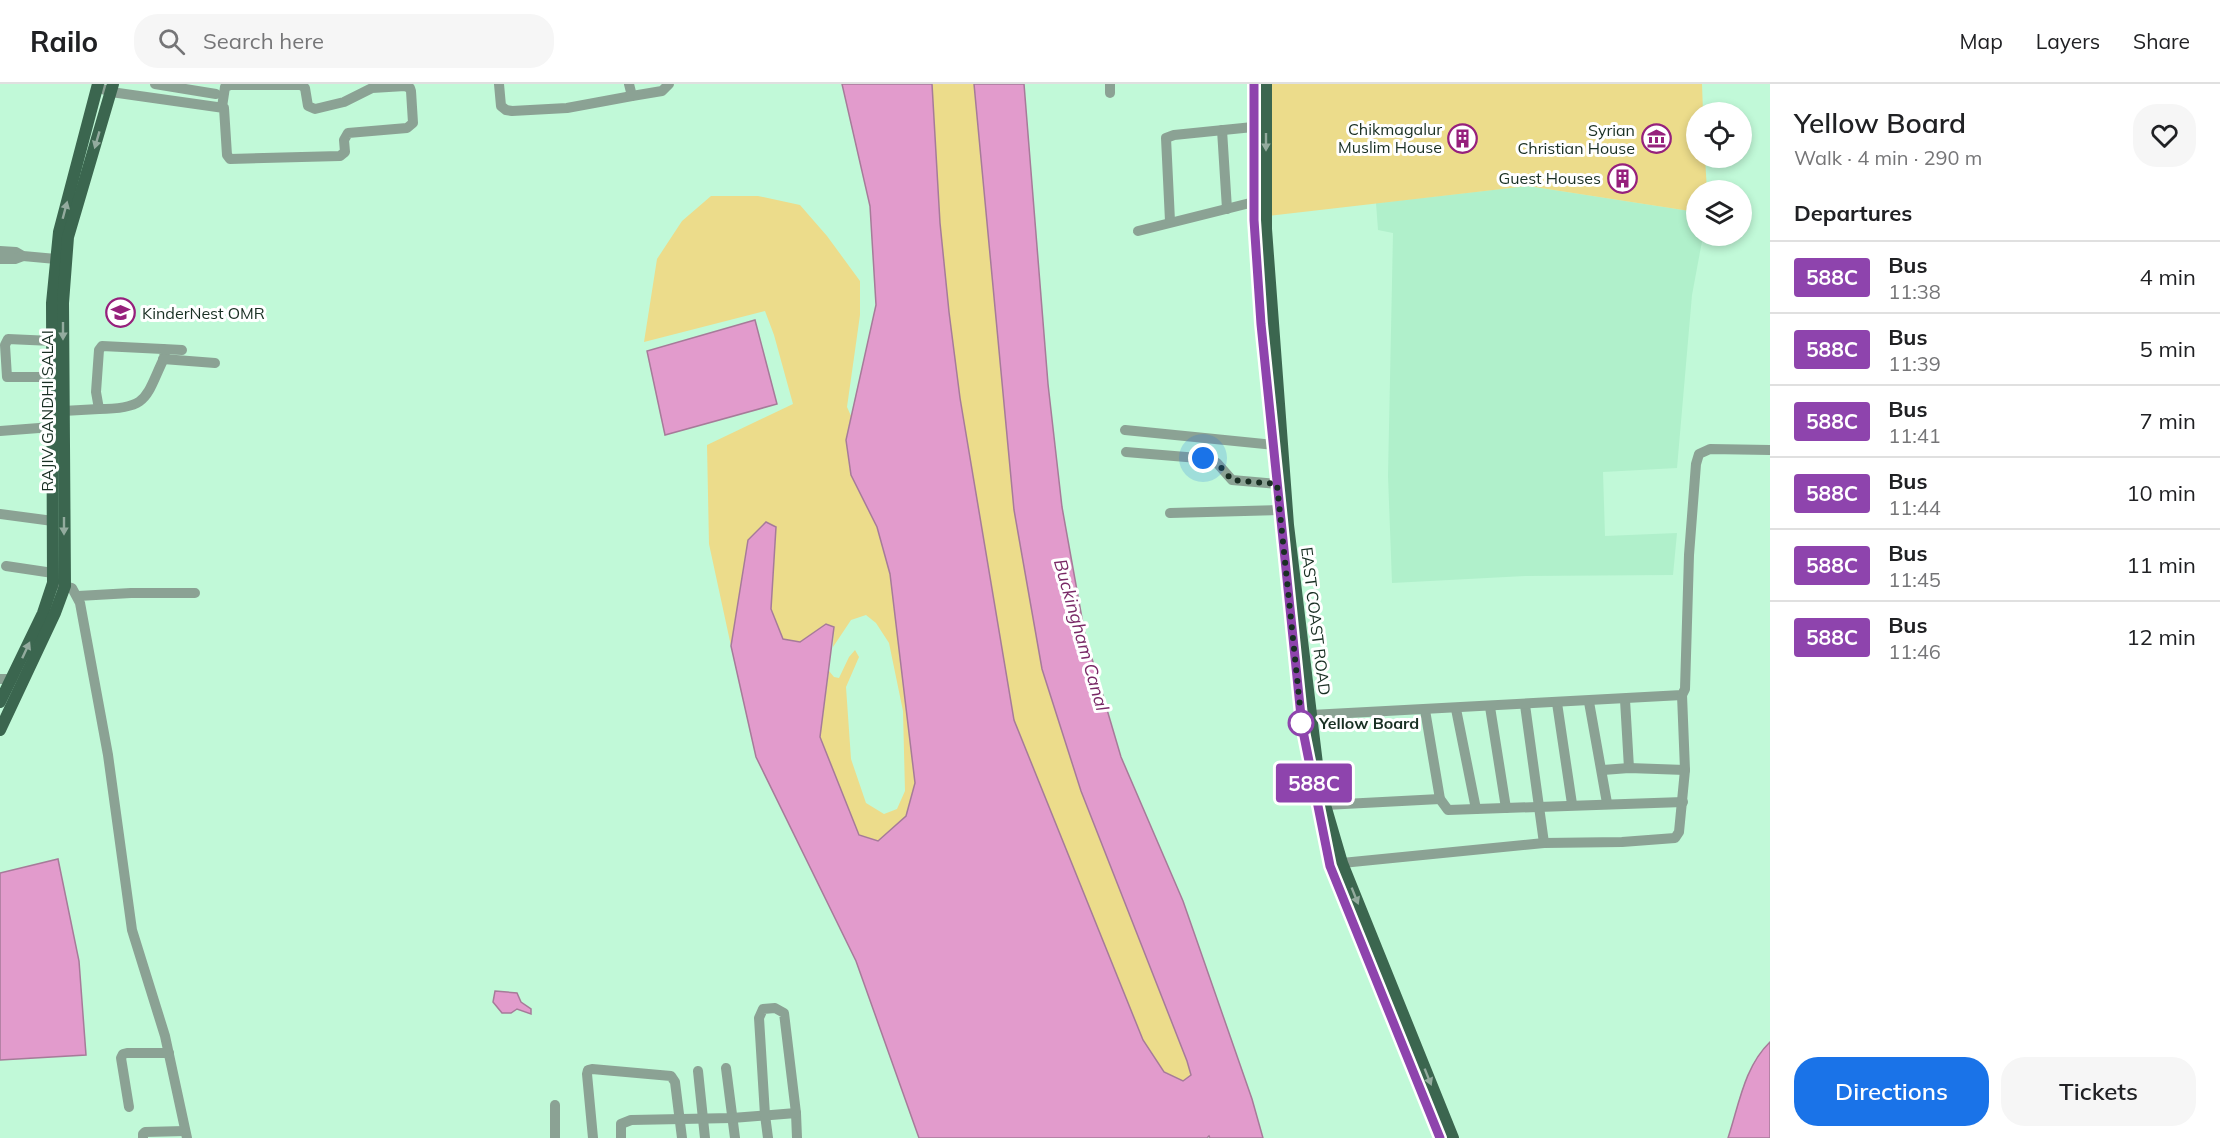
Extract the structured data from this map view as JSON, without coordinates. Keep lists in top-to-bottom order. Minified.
{"streets":{"main road":["RAJIV GANDHI SALAI","EAST COAST ROAD"]},"water":["Buckingham Canal"],"places":{"building":["Chikmagalur Muslim House","Guest Houses"],"museum":["Syrian Christian House"],"school or university":["KinderNest OMR"],"other":["Yellow Board"]},"lines":["bus line 588C"],"page":{"header":"Railo","search":"Search here","nav":["Map","Layers","Share"],"on_map":"588C","heading":[["Yellow Board","Walk · 4 min · 290 m"],"Departures"],"list":[{"mark":"588C","name":"Bus","note":"11:38","value":"4 min"},{"mark":"588C","name":"Bus","note":"11:39","value":"5 min"},{"mark":"588C","name":"Bus","note":"11:41","value":"7 min"},{"mark":"588C","name":"Bus","note":"11:44","value":"10 min"},{"mark":"588C","name":"Bus","note":"11:45","value":"11 min"},{"mark":"588C","name":"Bus","note":"11:46","value":"12 min"}],"buttons":["Directions","Tickets"]}}
